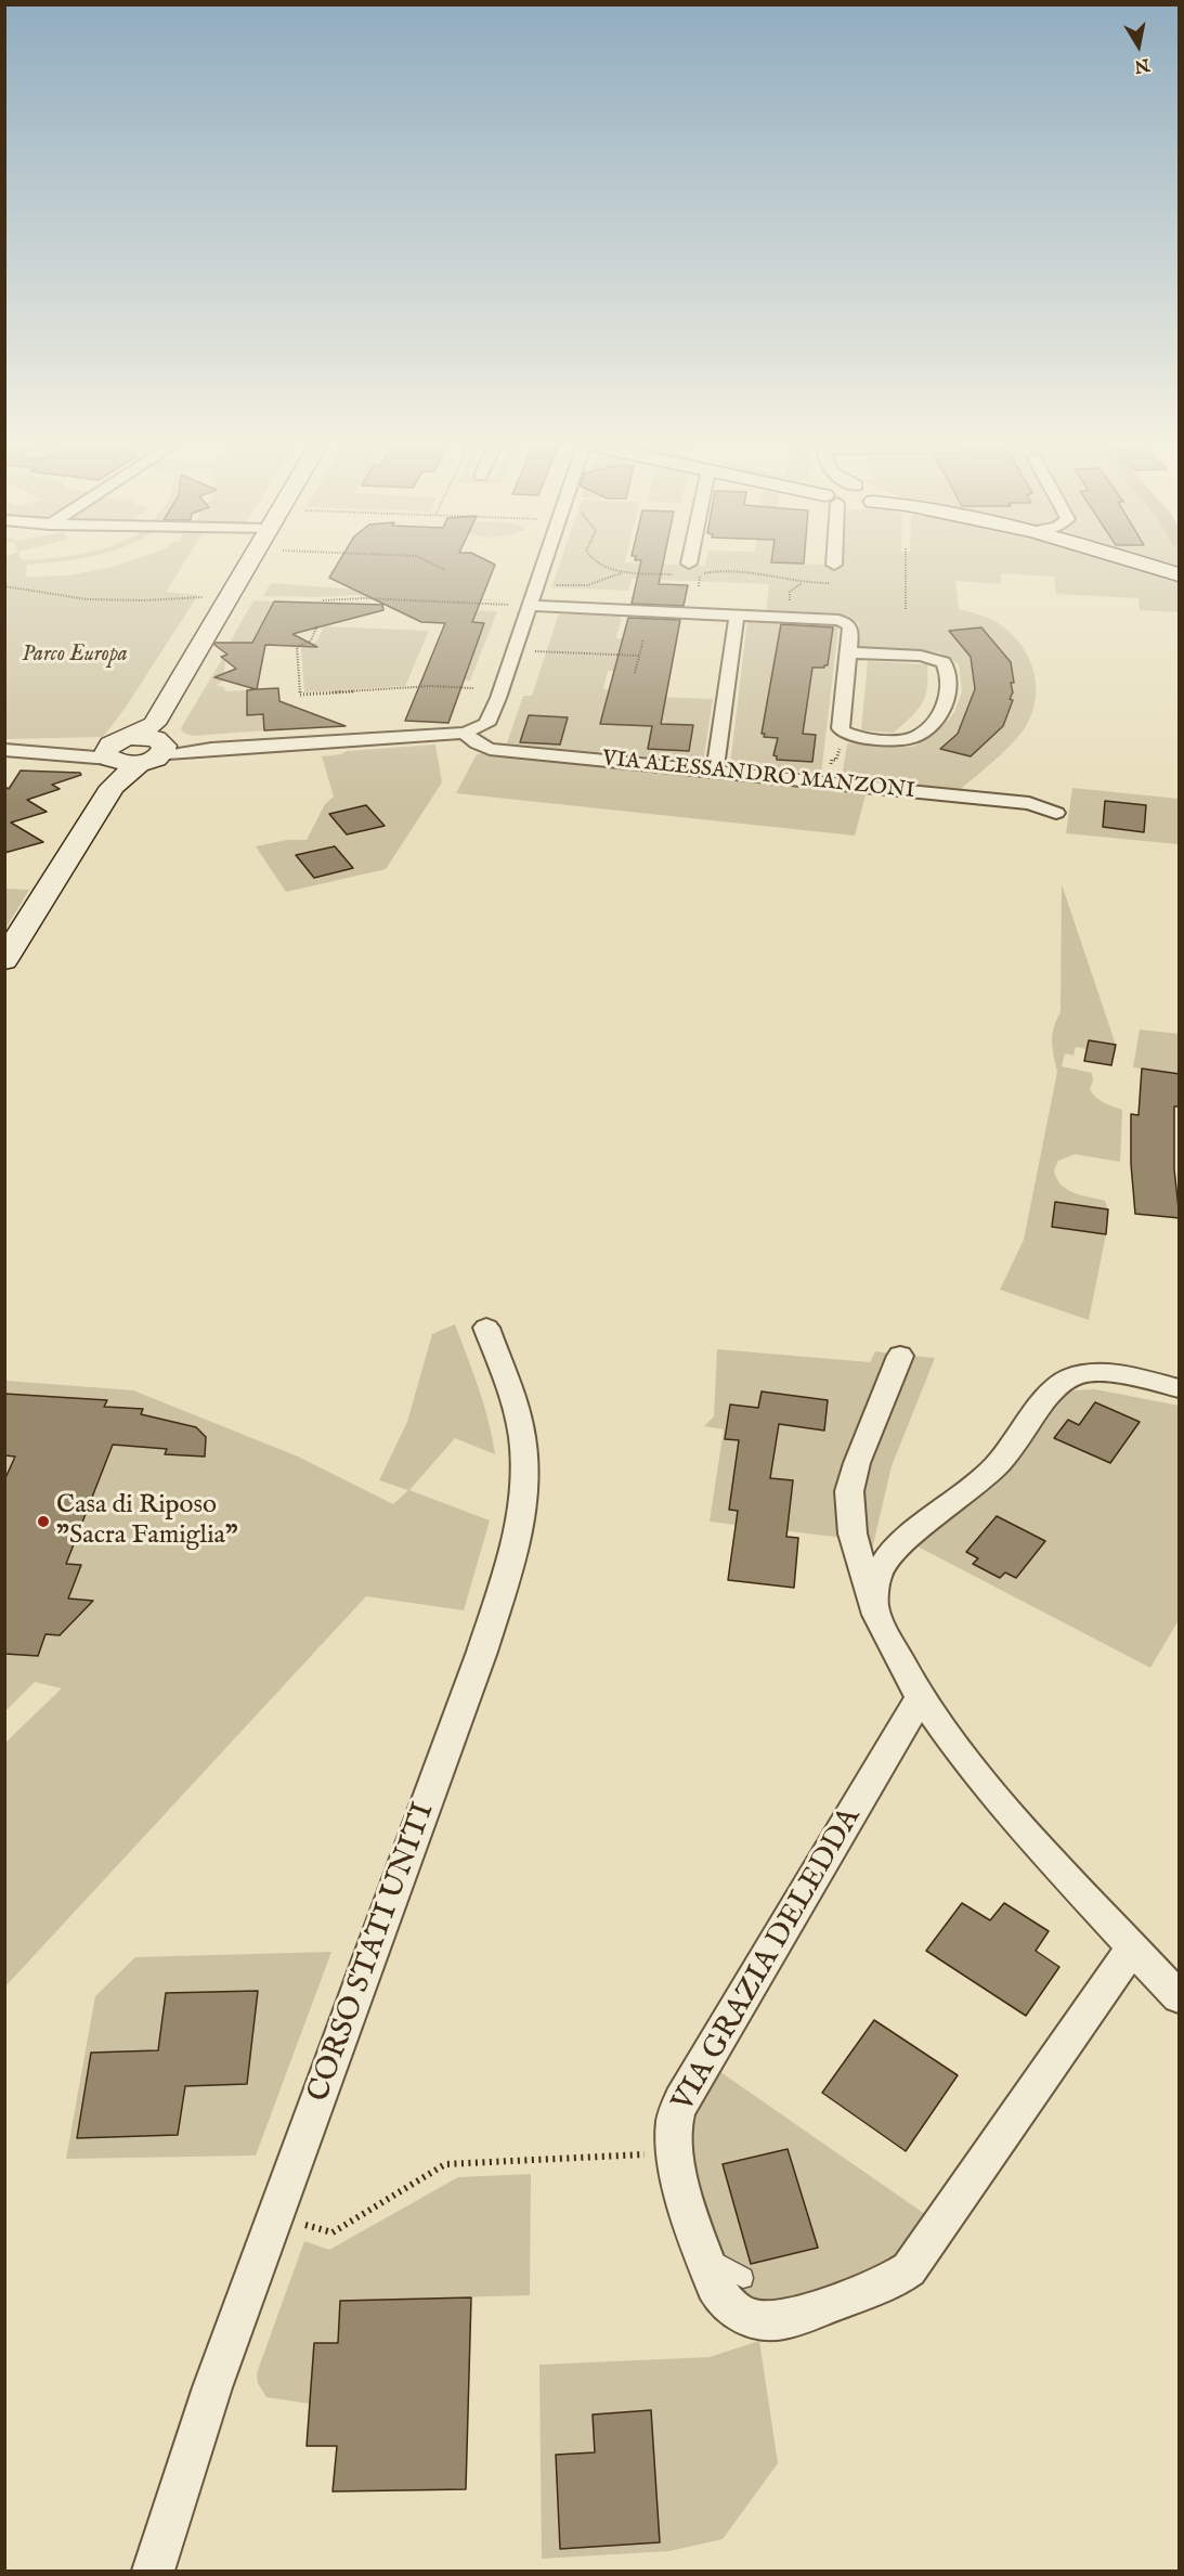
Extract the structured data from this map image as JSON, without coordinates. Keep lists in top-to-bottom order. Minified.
{"streets":{"street":["VIA ALESSANDRO MANZONI","CORSO STATI UNITI","VIA GRAZIA DELEDDA"]},"parks":["Parco Europa"],"places":["Casa di Riposo \"Sacra Famiglia\""],"north":"bottom"}
